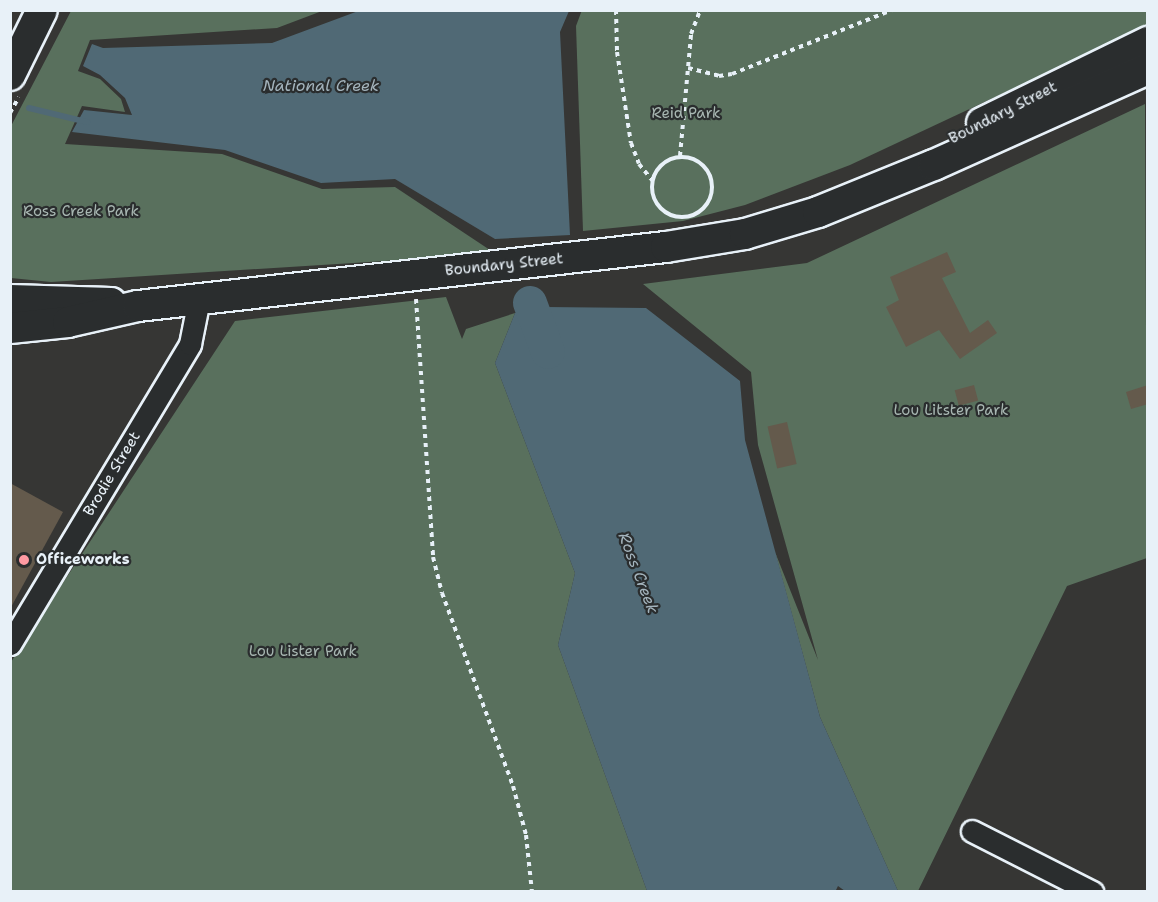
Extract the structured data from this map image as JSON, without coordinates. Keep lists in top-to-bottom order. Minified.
{"streets":{"main road":["Boundary Street"],"street":["Brodie Street"]},"crossings":[["Boundary Street","Brodie Street"]],"water":["National Creek","Ross Creek"],"parks":["Reid Park","Ross Creek Park","Lou Litster Park","Lou Lister Park"],"places":["Officeworks"]}
